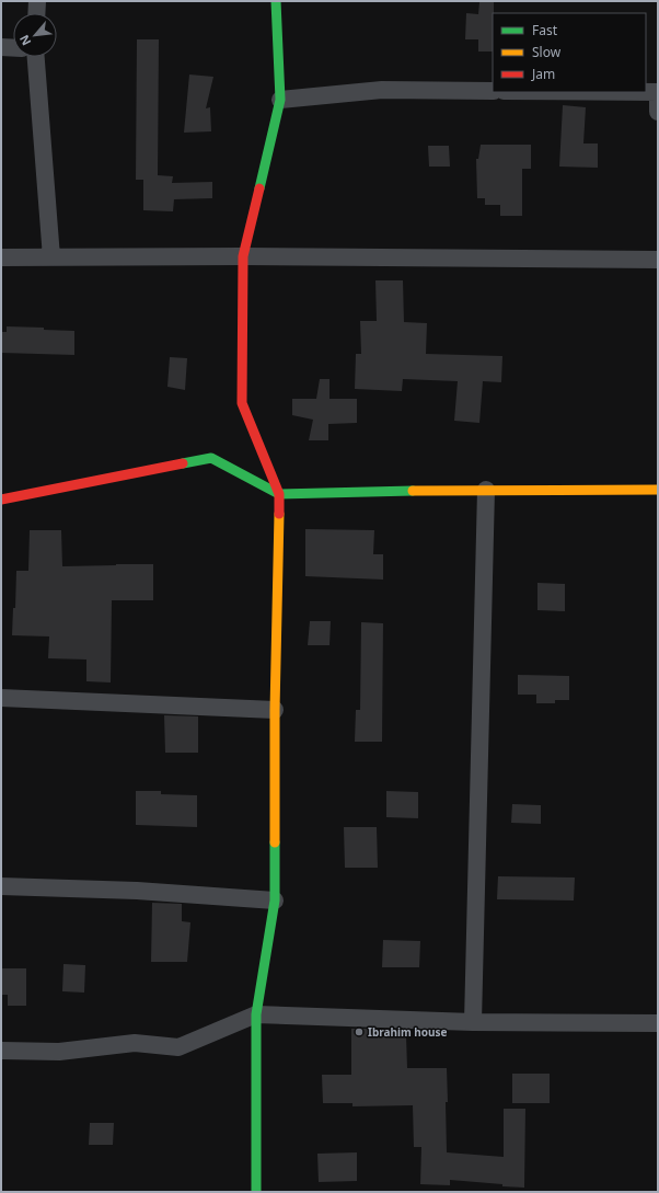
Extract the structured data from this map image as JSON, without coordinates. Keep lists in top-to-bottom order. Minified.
{"places":["Ibrahim house"],"legend":["Fast","Slow","Jam"],"north":"bottom left"}
